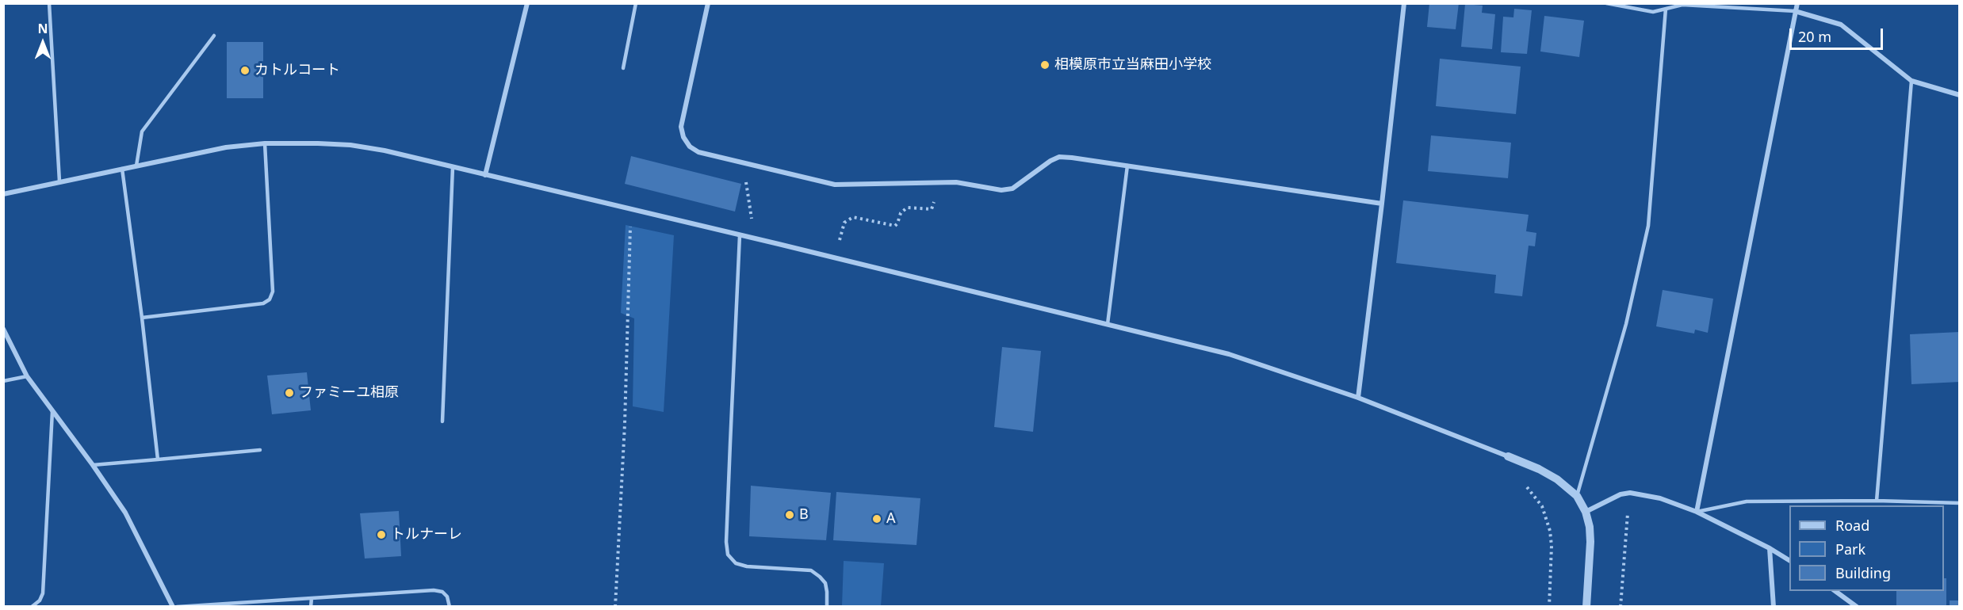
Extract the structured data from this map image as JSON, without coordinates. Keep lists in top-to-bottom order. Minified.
{"places":["相模原市立当麻田小学校","カトルコート","ファミーユ相原","B","A","トルナーレ"],"legend":["Road","Park","Building"],"scale_bar":"20 m","north":"top"}
